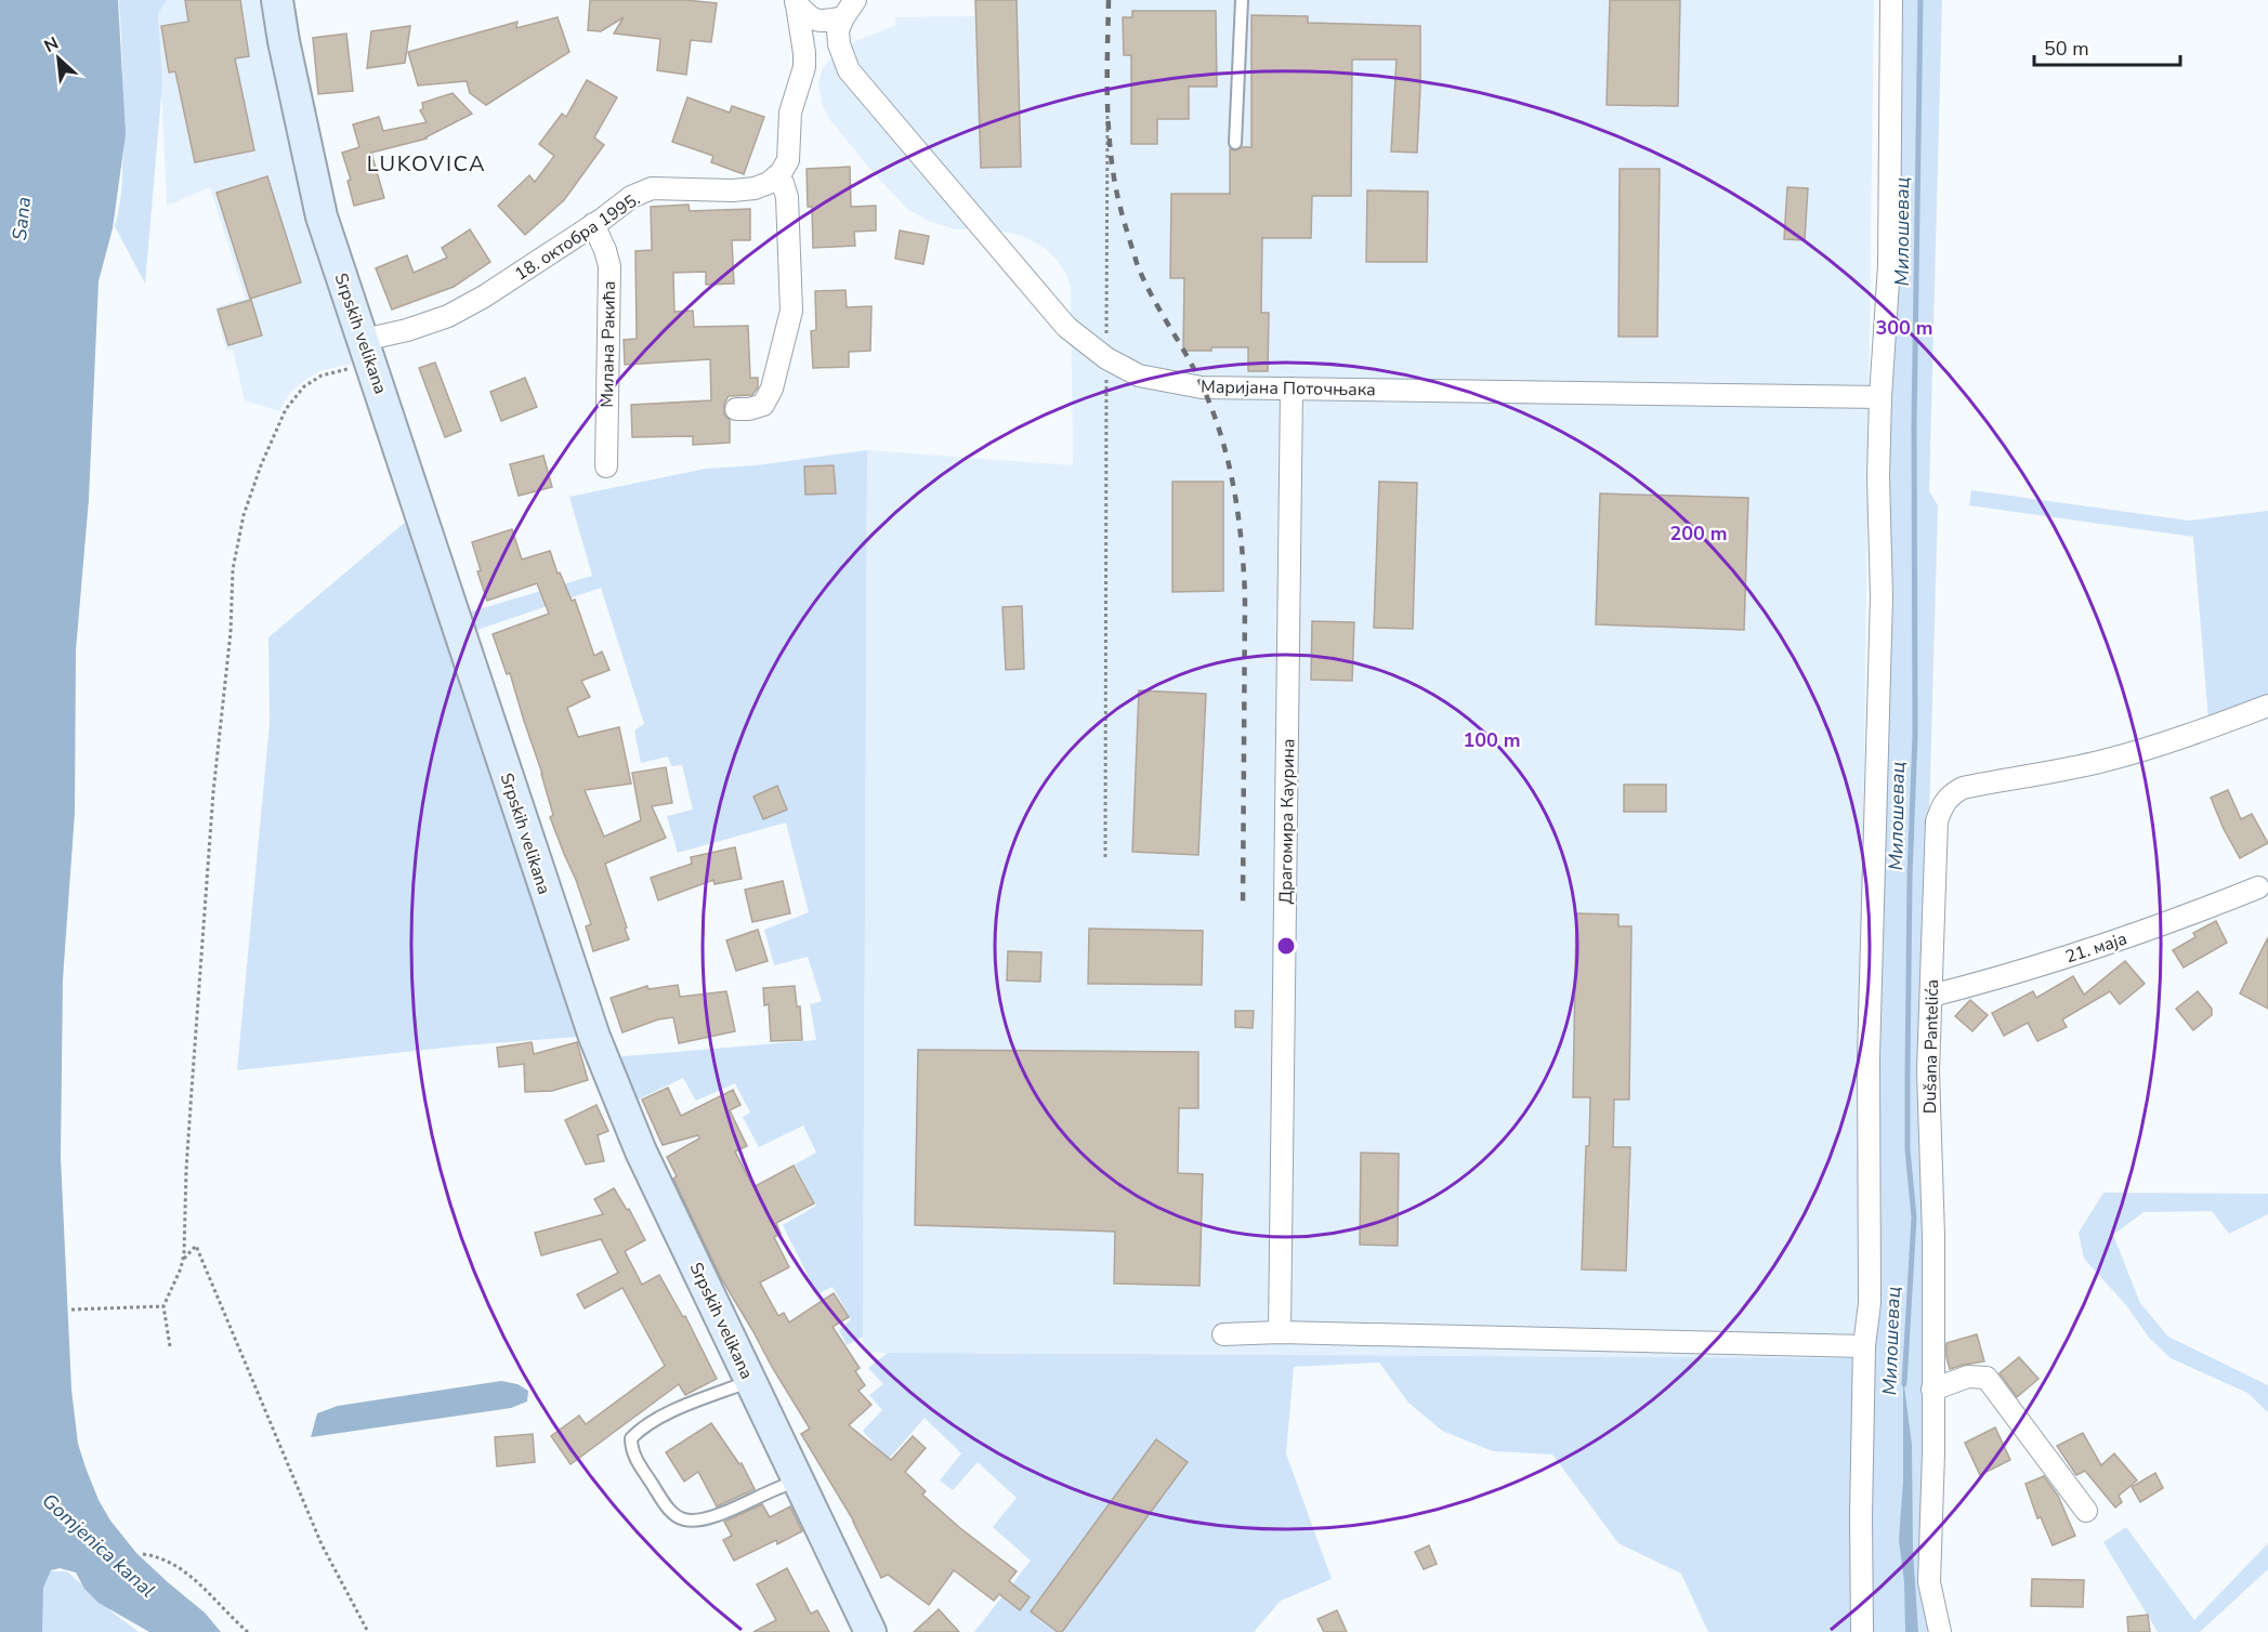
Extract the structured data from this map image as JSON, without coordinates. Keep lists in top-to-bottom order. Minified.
{"streets":{"main road":["Srpskih velikana"],"street":["18. октобра 1995.","Милана Ракића","Маријана Поточњака","Драгомира Каурина","21. маја","Dušana Pantelića"]},"crossings":[["18. октобра 1995.","Srpskih velikana"],["18. октобра 1995.","Милана Ракића"],["Маријана Поточњака","Драгомира Каурина"],["21. маја","Dušana Pantelića"]],"districts":["LUKOVICA"],"water":["Sana","Милошевац","Gomjenica kanal"],"scale_bar":"50 m","north":"top left","rings":["300 m","200 m","100 m"]}
